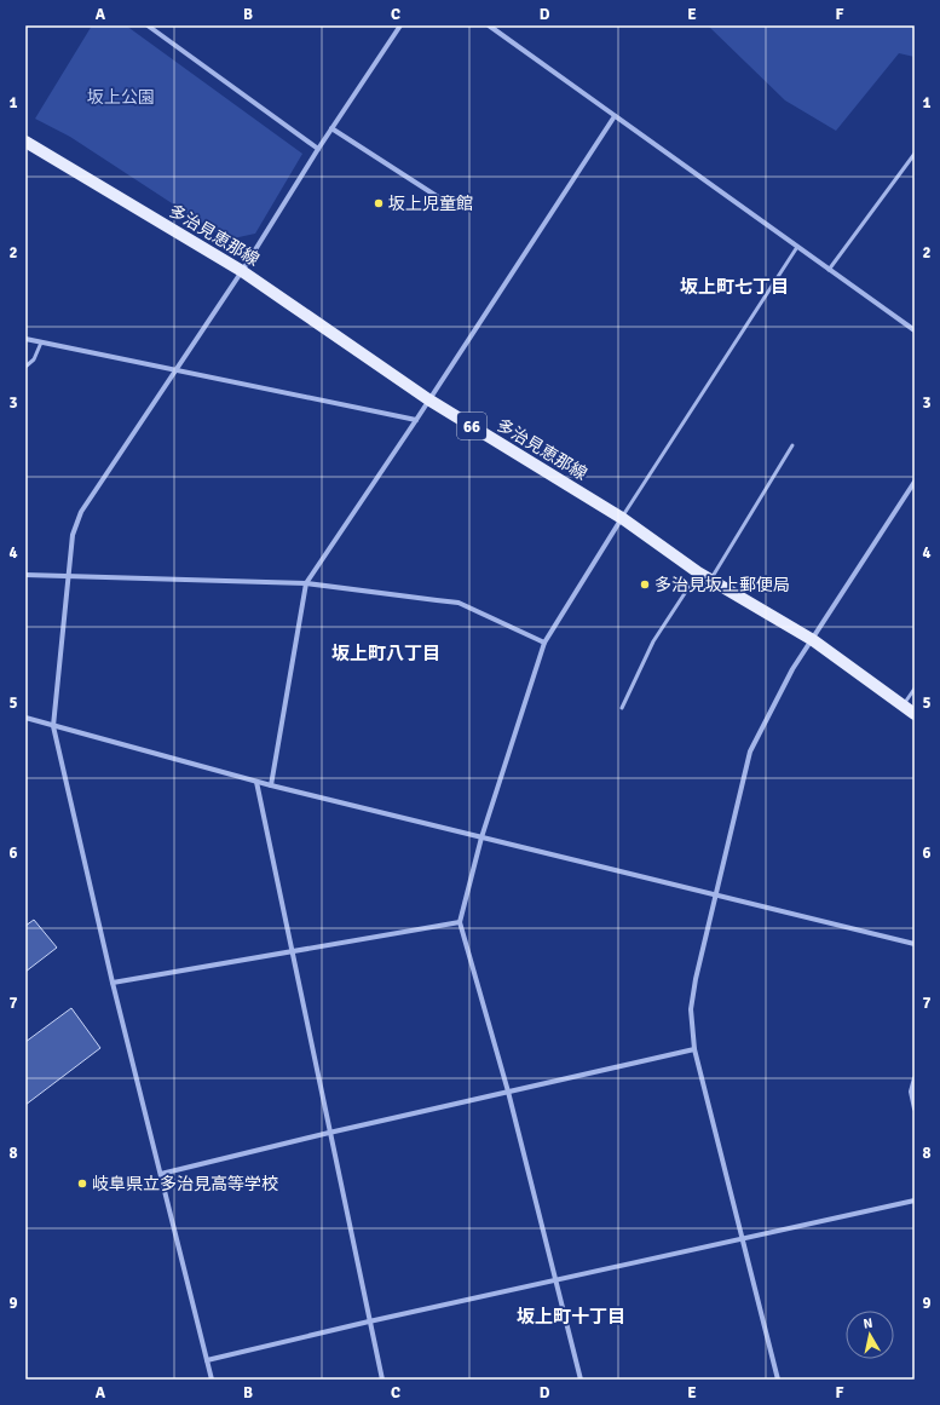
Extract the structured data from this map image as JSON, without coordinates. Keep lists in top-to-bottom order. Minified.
{"streets":{"main road":["多治見恵那線","66"]},"districts":["坂上町七丁目","坂上町八丁目","坂上町十丁目"],"parks":["坂上公園"],"places":["坂上児童館","多治見坂上郵便局","岐阜県立多治見高等学校"],"north":"top","grid":{"columns":["A","B","C","D","E","F"],"rows":["1","2","3","4","5","6","7","8","9"]}}
